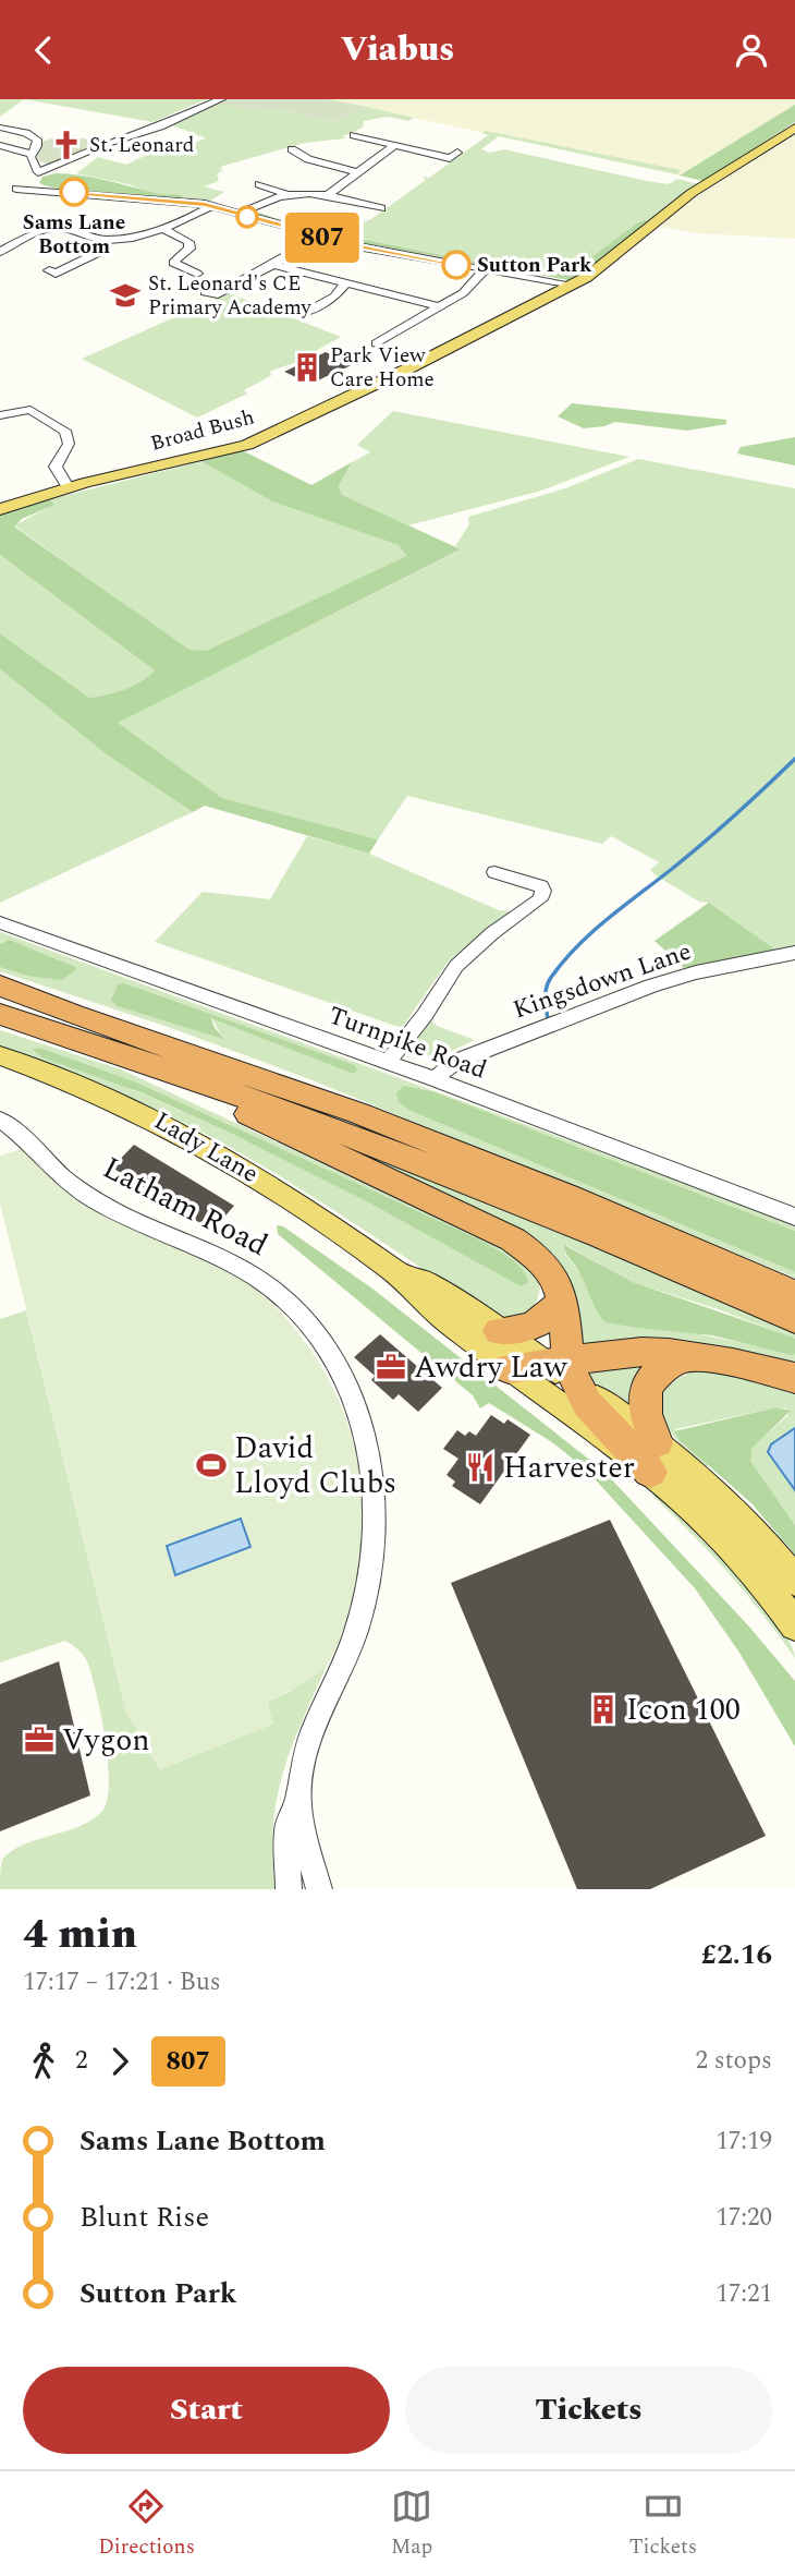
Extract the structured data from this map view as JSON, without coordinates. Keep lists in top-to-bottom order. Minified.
{"streets":{"main road":["Broad Bush","Lady Lane"],"street":["Kingsdown Lane","Turnpike Road","Latham Road"]},"crossings":[["Kingsdown Lane","Turnpike Road"]],"places":{"church":["St. Leonard"],"other":["Sams Lane Bottom","Sutton Park"],"school or university":["St. Leonard's CE Primary Academy"],"building":["Park View Care Home","Icon 100"],"office":["Awdry Law","Vygon"],"sports":["David Lloyd Clubs"],"restaurant":["Harvester"]},"lines":["bus line 807"],"page":{"header":"Viabus","on_map":"807","heading":["4 min","17:17 – 17:21 · Bus","£2.16"],"legs":["2","807","2 stops"],"list":[{"name":"Sams Lane Bottom","value":"17:19"},{"name":"Blunt Rise","value":"17:20"},{"name":"Sutton Park","value":"17:21"}],"buttons":["Start","Tickets"],"tabs":["Directions","Map","Tickets"]}}
